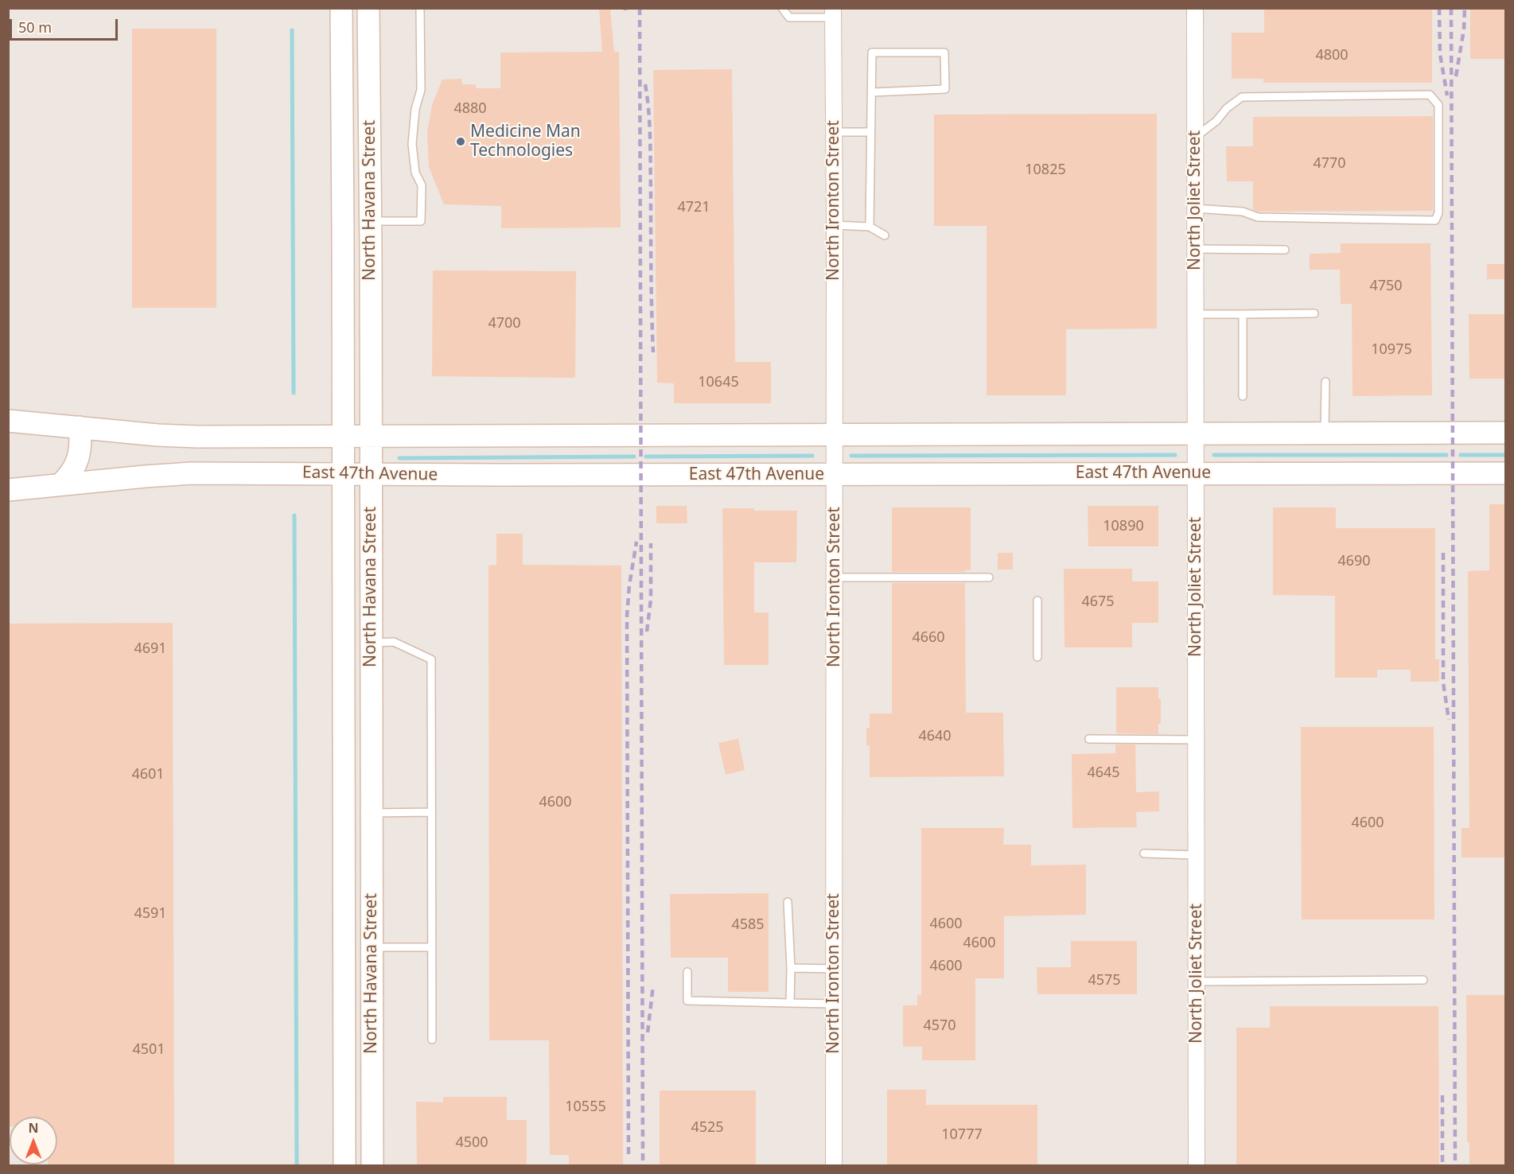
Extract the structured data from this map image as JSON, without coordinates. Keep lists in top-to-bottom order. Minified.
{"streets":{"main road":["North Havana Street","East 47th Avenue"],"street":["North Ironton Street","North Joliet Street"]},"crossings":[["North Havana Street","East 47th Avenue"],["North Ironton Street","East 47th Avenue"],["North Joliet Street","East 47th Avenue"]],"places":["Medicine Man Technologies"],"house_numbers":["4800","4880","4770","10825","4721","4750","4700","10975","10645","10890","4690","4675","4660","4691","4640","4645","4601","4600","4600","4591","4600","4585","4600","4600","4575","4570","4501","10555","4525","10777","4500"],"scale_bar":"50 m","north":"top"}
